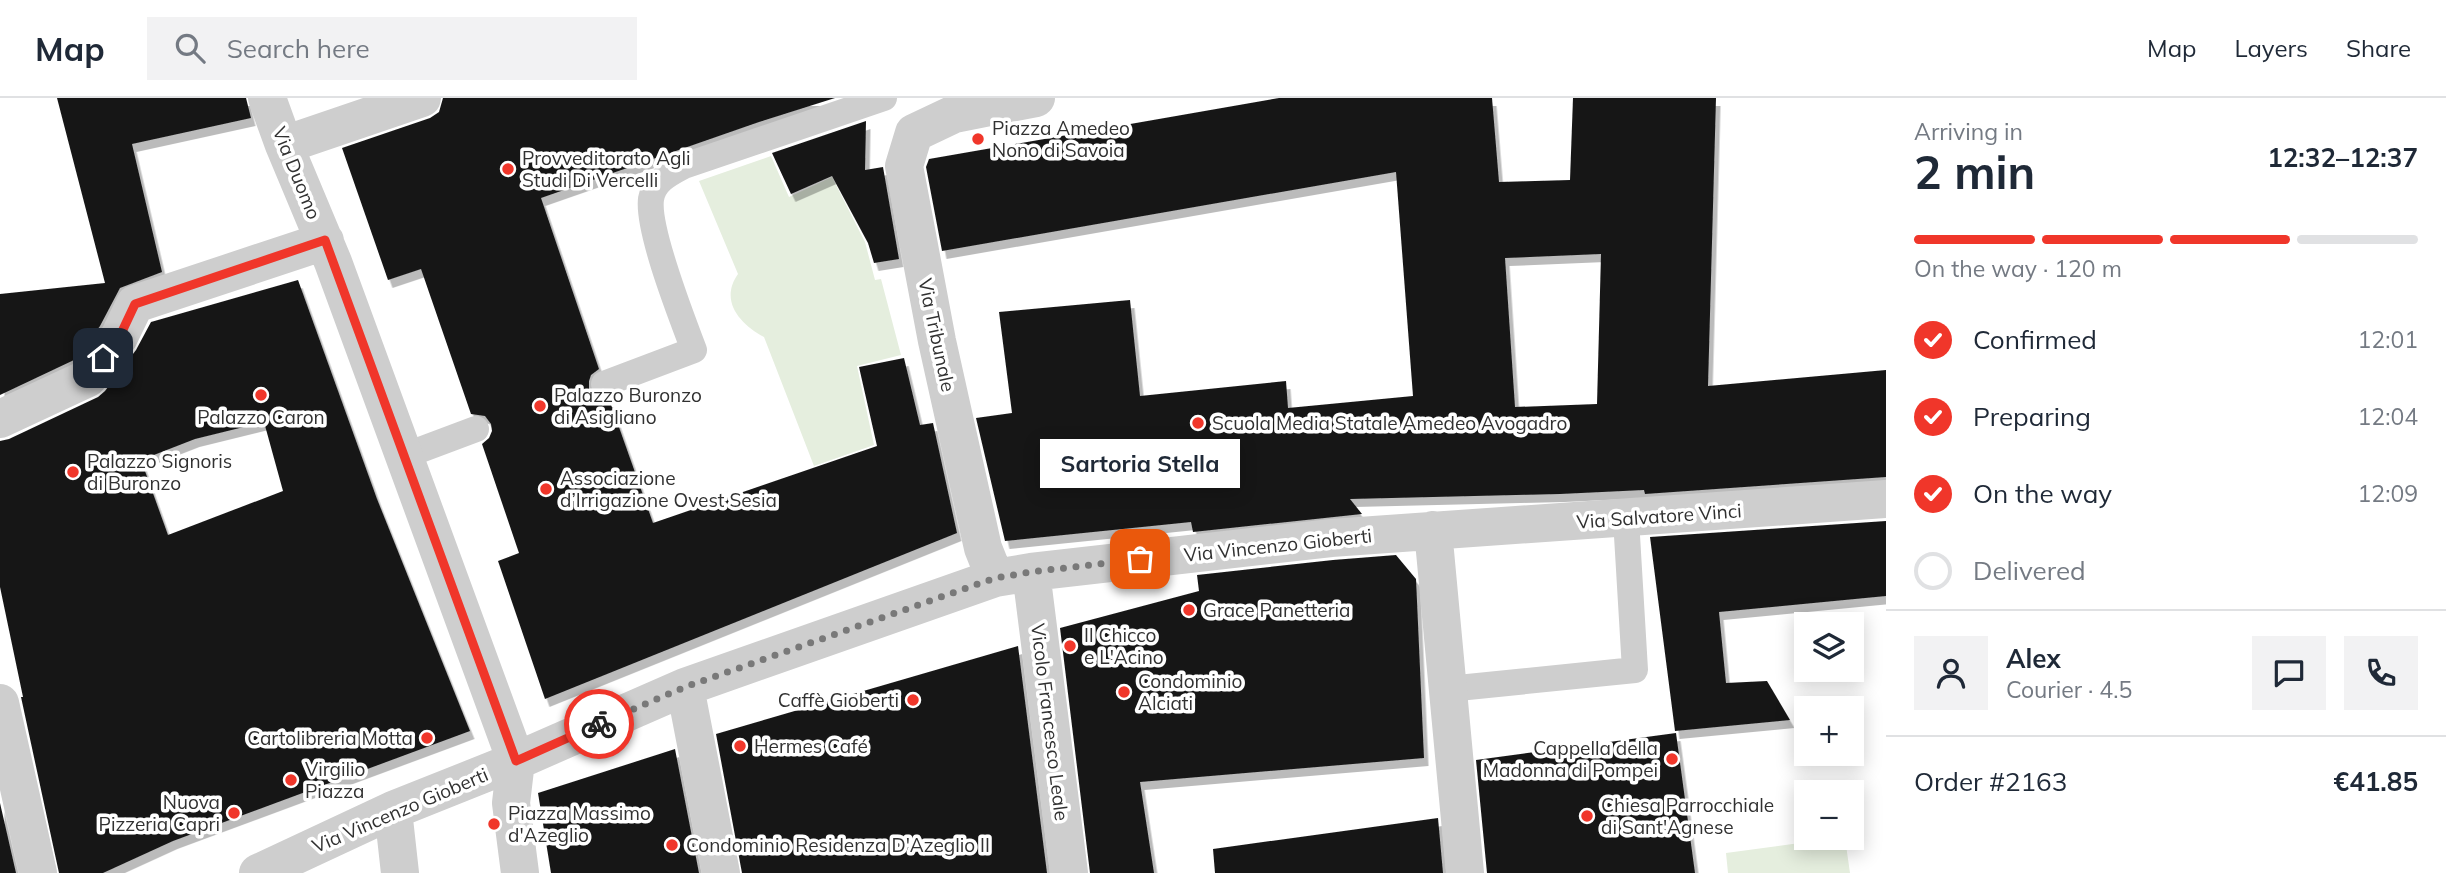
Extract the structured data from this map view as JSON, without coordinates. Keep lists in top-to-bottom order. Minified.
{"streets":{"street":["Via Duomo","Via Tribunale","Via Salvatore Vinci","Via Vincenzo Gioberti","Vicolo Francesco Leale"]},"crossings":[["Via Duomo","Via Vincenzo Gioberti"],["Via Tribunale","Via Vincenzo Gioberti"],["Via Tribunale","Vicolo Francesco Leale"],["Via Salvatore Vinci","Via Vincenzo Gioberti"],["Via Vincenzo Gioberti","Vicolo Francesco Leale"]],"places":["Piazza Amedeo Nono di Savoia","Provveditorato Agli Studi Di Vercelli","Palazzo Caron","Palazzo Buronzo di Asigliano","Scuola Media Statale Amedeo Avogadro","Palazzo Signoris di Buronzo","Associazione d’Irrigazione Ovest Sesia","Sartoria Stella","Grace Panetteria","Il Chicco e L'Acino","Condominio Alciati","Caffè Gioberti","Cartolibreria Motta","Hermes Café","Cappella della Madonna di Pompei","Virgilio Piazza","Nuova Pizzeria Capri","Chiesa Parrocchiale di Sant'Agnese","Piazza Massimo d'Azeglio","Condominio Residenza D'Azeglio II"],"page":{"header":"Map","search":"Search here","nav":["Map","Layers","Share"],"heading":["2 min","Arriving in","12:32–12:37"],"panel":["Alex","Courier · 4.5","Order #2163","€41.85"],"bar":"On the way · 120 m","list":[["Confirmed","12:01"],["Preparing","12:04"],["On the way","12:09"],"Delivered"],"bubble":"Sartoria Stella","map_buttons":["+","−"]}}
